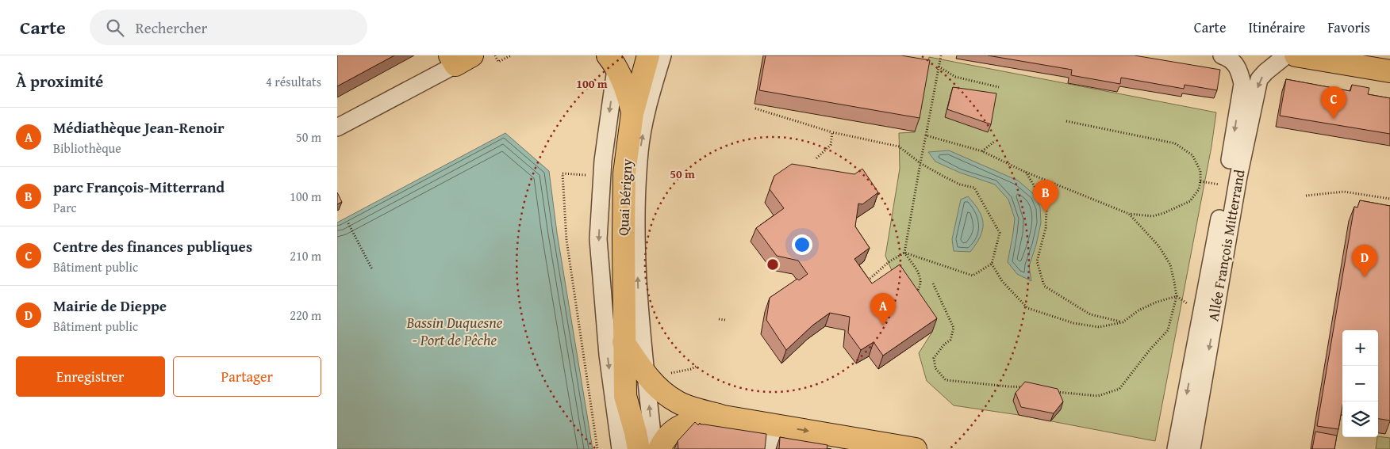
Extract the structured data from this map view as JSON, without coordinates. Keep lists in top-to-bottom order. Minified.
{"streets":{"main road":["Quai Bérigny"],"street":["Allée François Mitterrand"]},"water":["Bassin Duquesne - Port de Pêche"],"page":{"header":"Carte","search":"Rechercher","nav":["Carte","Itinéraire","Favoris"],"heading":["À proximité","4 résultats"],"pins":["C","B","D","A"],"list":[{"mark":"A","name":"Médiathèque Jean-Renoir","note":"Bibliothèque","value":"50 m"},{"mark":"B","name":"parc François-Mitterrand","note":"Parc","value":"100 m"},{"mark":"C","name":"Centre des finances publiques","note":"Bâtiment public","value":"210 m"},{"mark":"D","name":"Mairie de Dieppe","note":"Bâtiment public","value":"220 m"}],"map_buttons":["+","−"],"buttons":["Enregistrer","Partager"]},"rings":["100 m","50 m"]}
